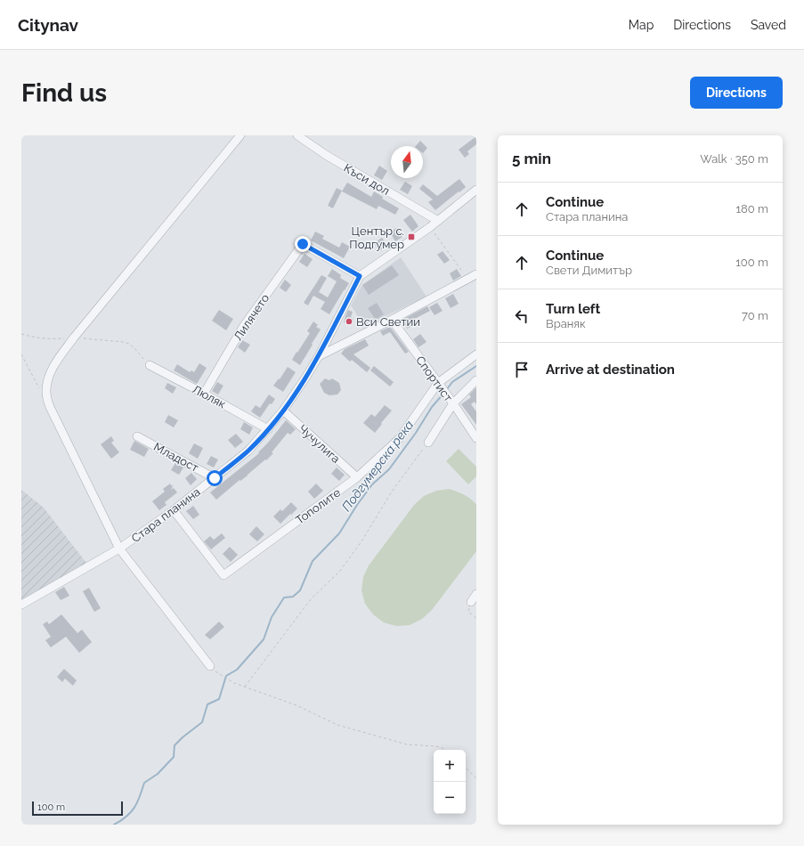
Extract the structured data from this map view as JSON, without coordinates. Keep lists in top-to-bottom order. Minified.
{"streets":{"street":["Къси дол","Лилячето","Спортист","Люляк","Чучулига","Младост","Тополите","Стара планина"]},"crossings":[["Лилячето","Люляк"],["Лилячето","Стара планина"],["Спортист","Тополите"],["Люляк","Стара планина"],["Чучулига","Тополите"],["Чучулига","Стара планина"],["Младост","Стара планина"],["Тополите","Стара планина"]],"water":["Подгумерска река"],"places":{"transit":["Център с. Подгумер"],"other":["Вси Светии"]},"scale_bar":"100 m","north":"top","page":{"header":"Citynav","nav":["Map","Directions","Saved"],"buttons":"Directions","title":"Find us","heading":["5 min","Walk · 350 m"],"list":[["Continue","Стара планина","180 m"],["Continue","Свети Димитър","100 m"],["Turn left","Враняк","70 m"],"Arrive at destination"],"map_buttons":["+","−"],"scale":"100 m"}}
